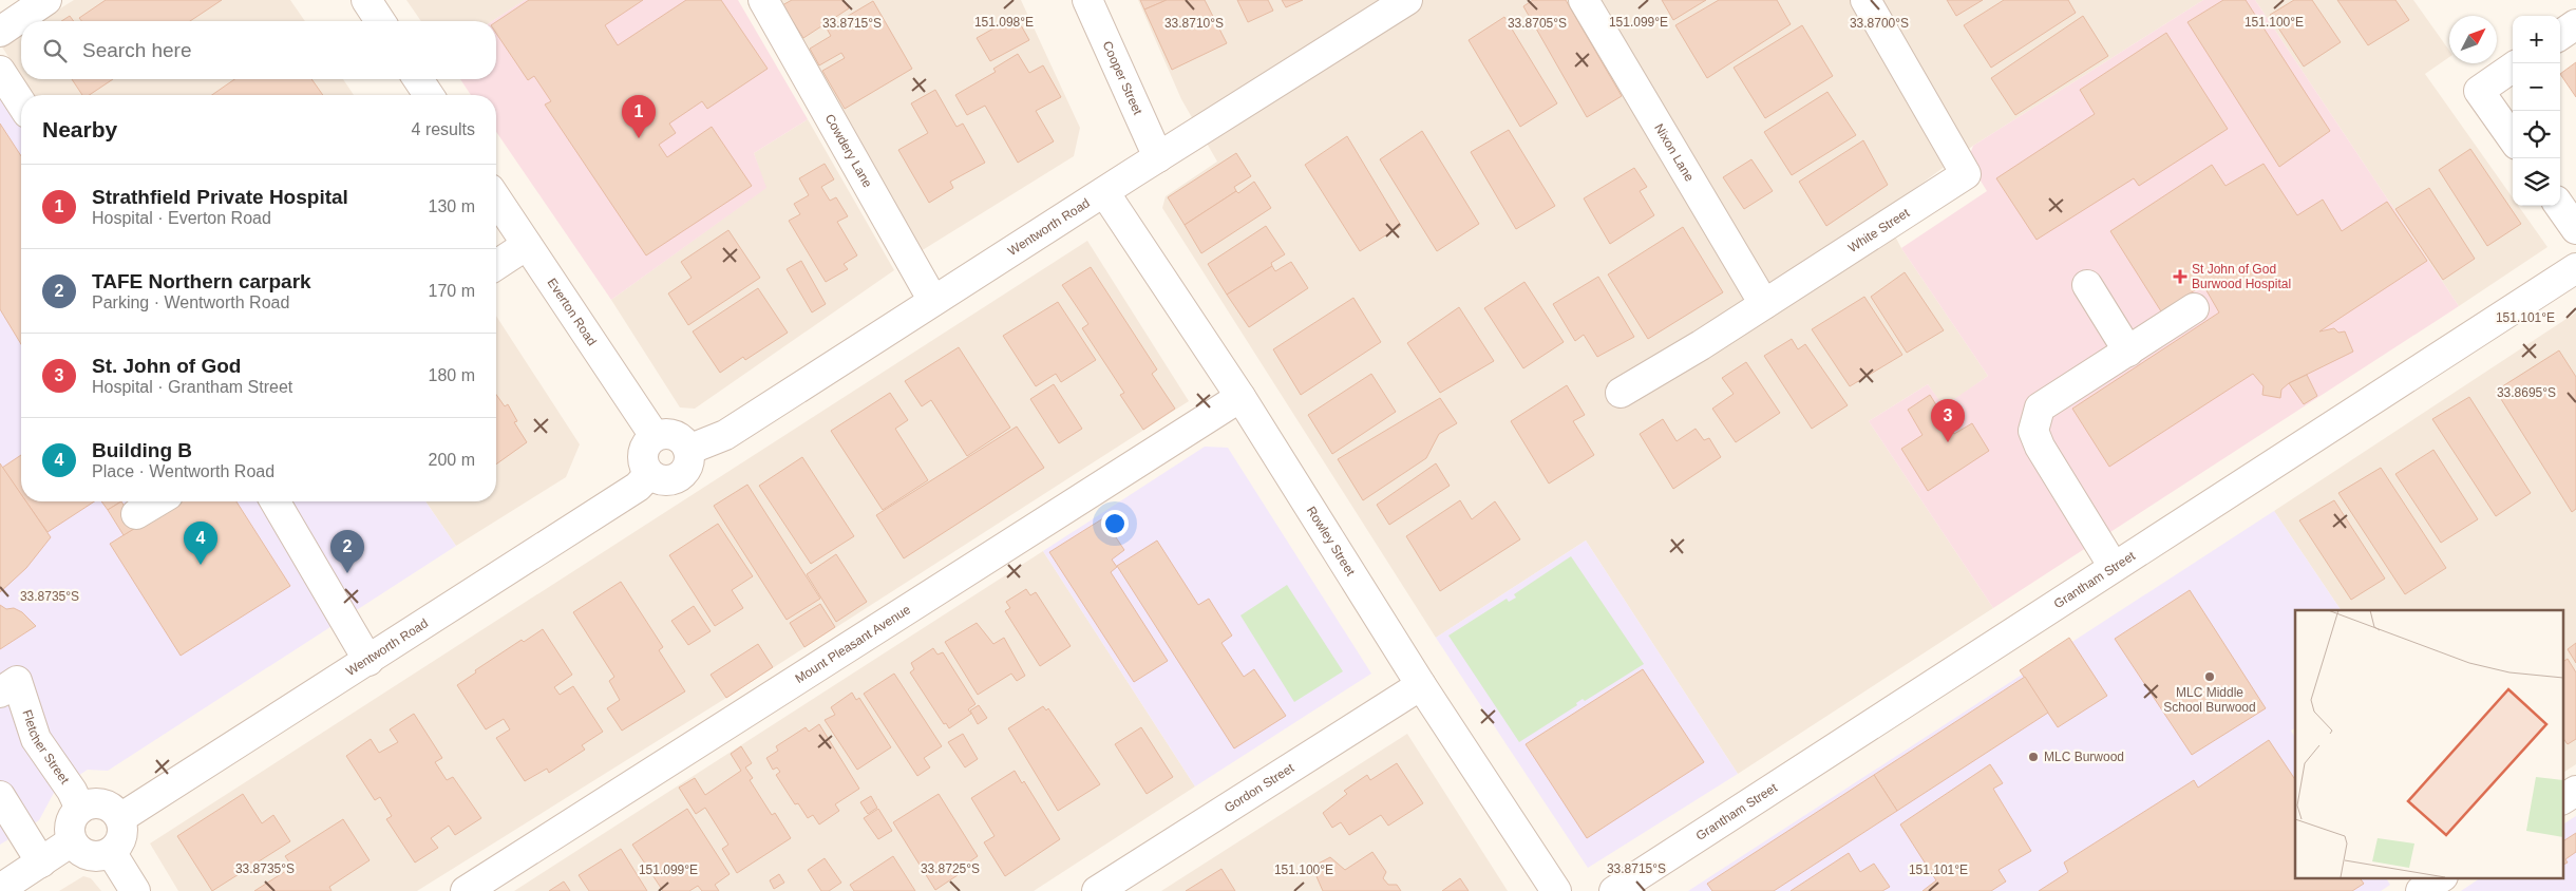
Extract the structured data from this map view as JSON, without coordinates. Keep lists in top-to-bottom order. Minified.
{"streets":{"street":["Cooper Street","Cowdery Lane","Nixon Lane","Wentworth Road","White Street","Everton Road","Rowley Street","Grantham Street","Mount Pleasant Avenue","Fletcher Street","Gordon Street"]},"crossings":[["Cooper Street","Wentworth Road"],["Cowdery Lane","Wentworth Road"],["Nixon Lane","White Street"],["Wentworth Road","Everton Road"],["Wentworth Road","Rowley Street"],["Wentworth Road","Fletcher Street"],["Rowley Street","Mount Pleasant Avenue"],["Rowley Street","Gordon Street"]],"places":{"health":["St John of God Burwood Hospital"],"other":["MLC Middle School Burwood","MLC Burwood"]},"north":"top right","page":{"map_buttons":["+","−"],"search":"Search here","pins":["1","3","4","2"],"heading":["Nearby","4 results"],"list":[{"mark":"1","name":"Strathfield Private Hospital","note":"Hospital · Everton Road","value":"130 m"},{"mark":"2","name":"TAFE Northern carpark","note":"Parking · Wentworth Road","value":"170 m"},{"mark":"3","name":"St. John of God","note":"Hospital · Grantham Street","value":"180 m"},{"mark":"4","name":"Building B","note":"Place · Wentworth Road","value":"200 m"}]},"coordinates":["151.098°E","151.099°E","151.100°E","33.8715°S","33.8710°S","33.8700°S","33.8705°S","151.101°E","33.8695°S","33.8735°S","33.8725°S"]}
